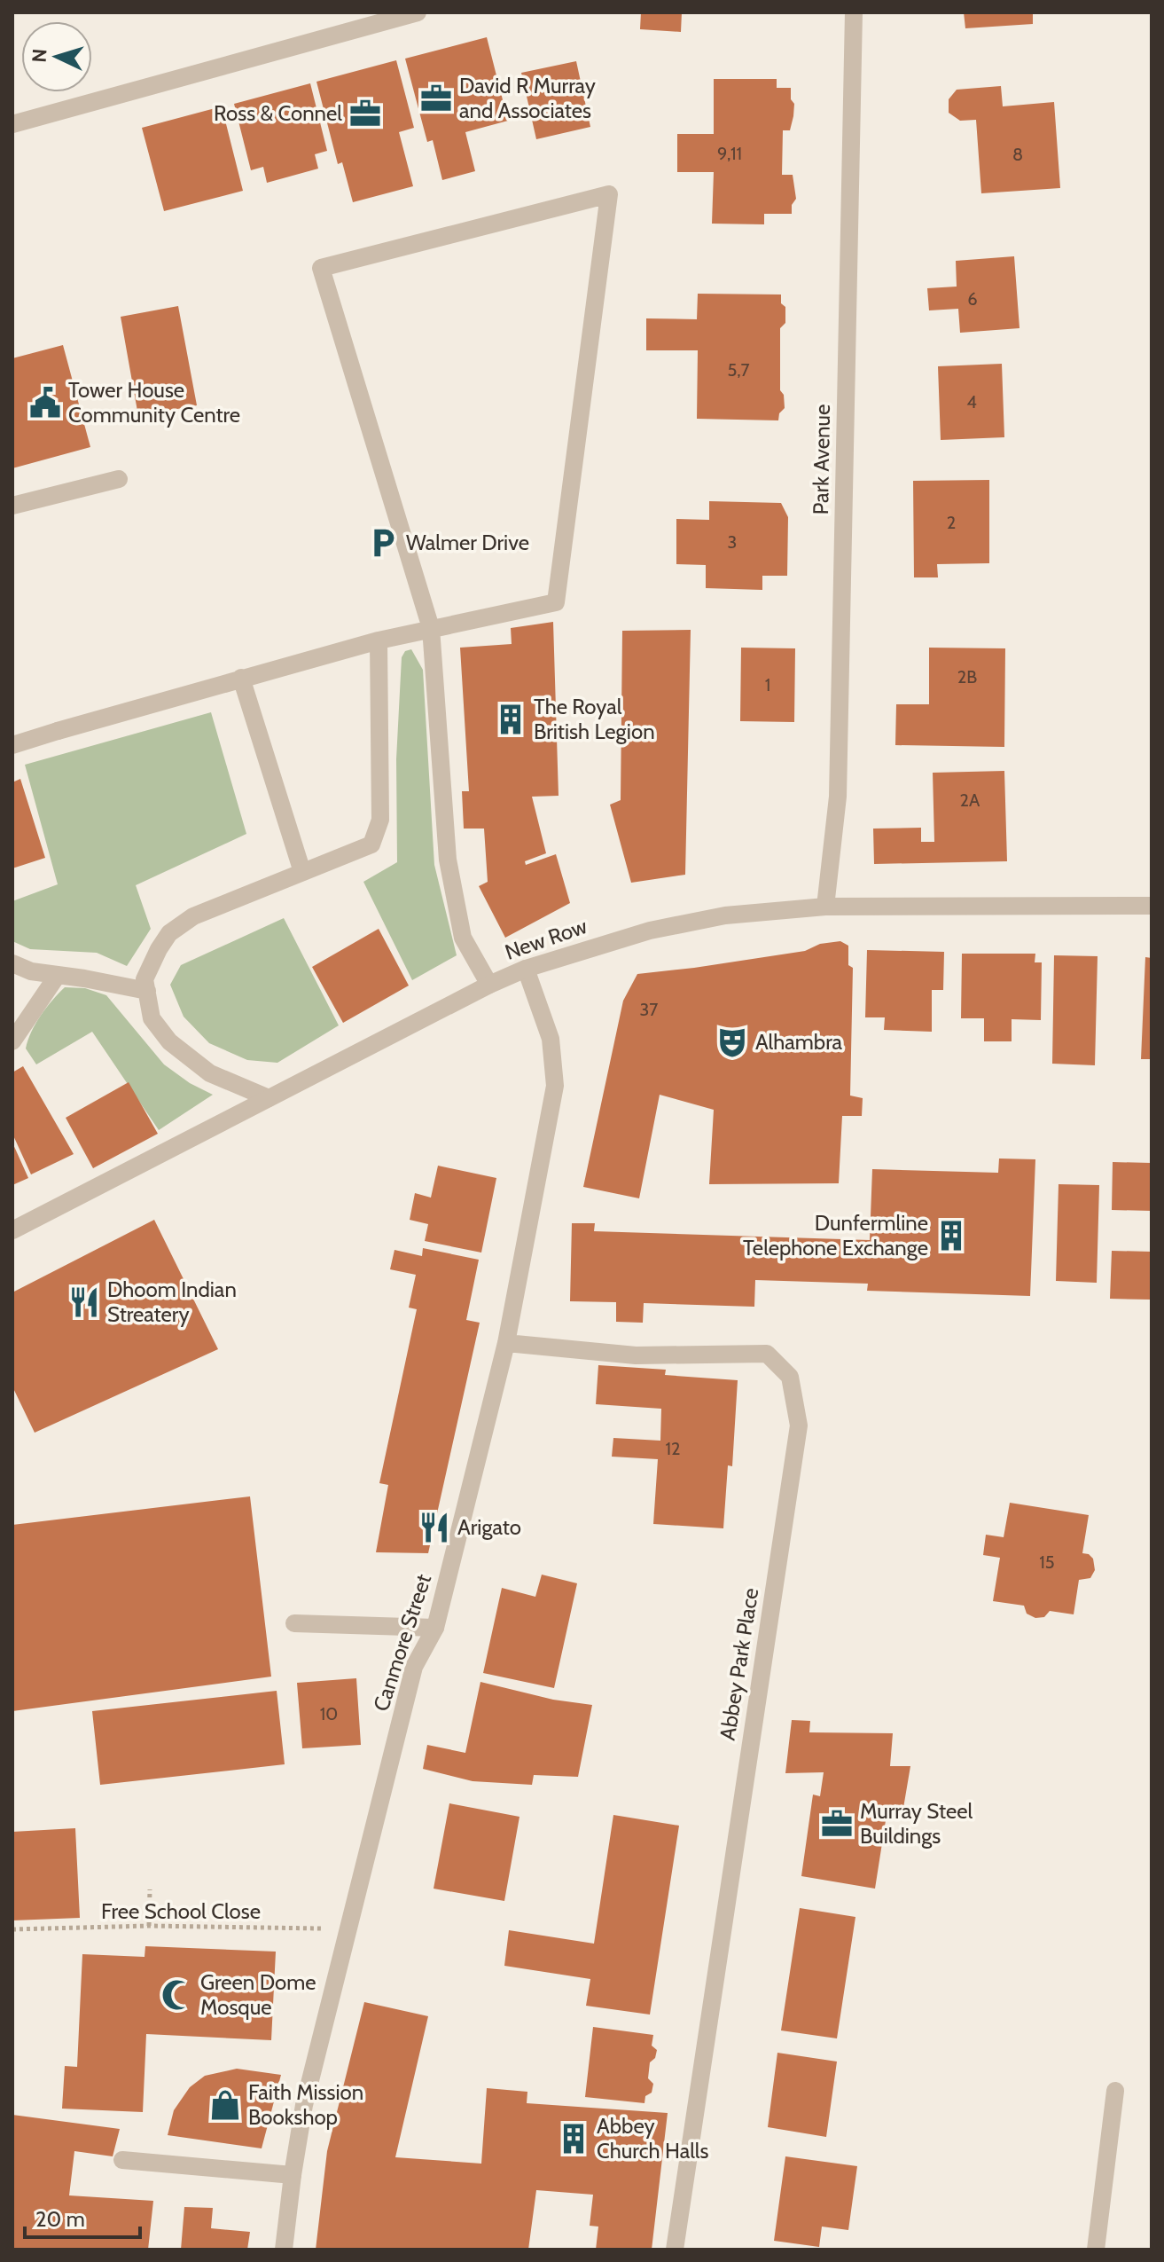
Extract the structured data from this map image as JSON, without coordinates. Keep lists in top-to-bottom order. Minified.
{"streets":{"street":["Park Avenue","New Row","Canmore Street","Abbey Park Place"],"path":["Free School Close"]},"crossings":[["Park Avenue","New Row"],["New Row","Canmore Street"],["Canmore Street","Abbey Park Place"],["Canmore Street","Free School Close"]],"places":{"office":["David R Murray and Associates","Ross & Connel","Murray Steel Buildings"],"public building":["Tower House Community Centre"],"parking":["Walmer Drive"],"building":["The Royal British Legion","Dunfermline Telephone Exchange","Abbey Church Halls"],"theatre":["Alhambra"],"restaurant":["Dhoom Indian Streatery","Arigato"],"mosque":["Green Dome Mosque"],"shop":["Faith Mission Bookshop"]},"house_numbers":["9,11","8","6","5,7","4","2","3","2B","1","2A","37","12","15","10"],"scale_bar":"20 m","north":"left"}
